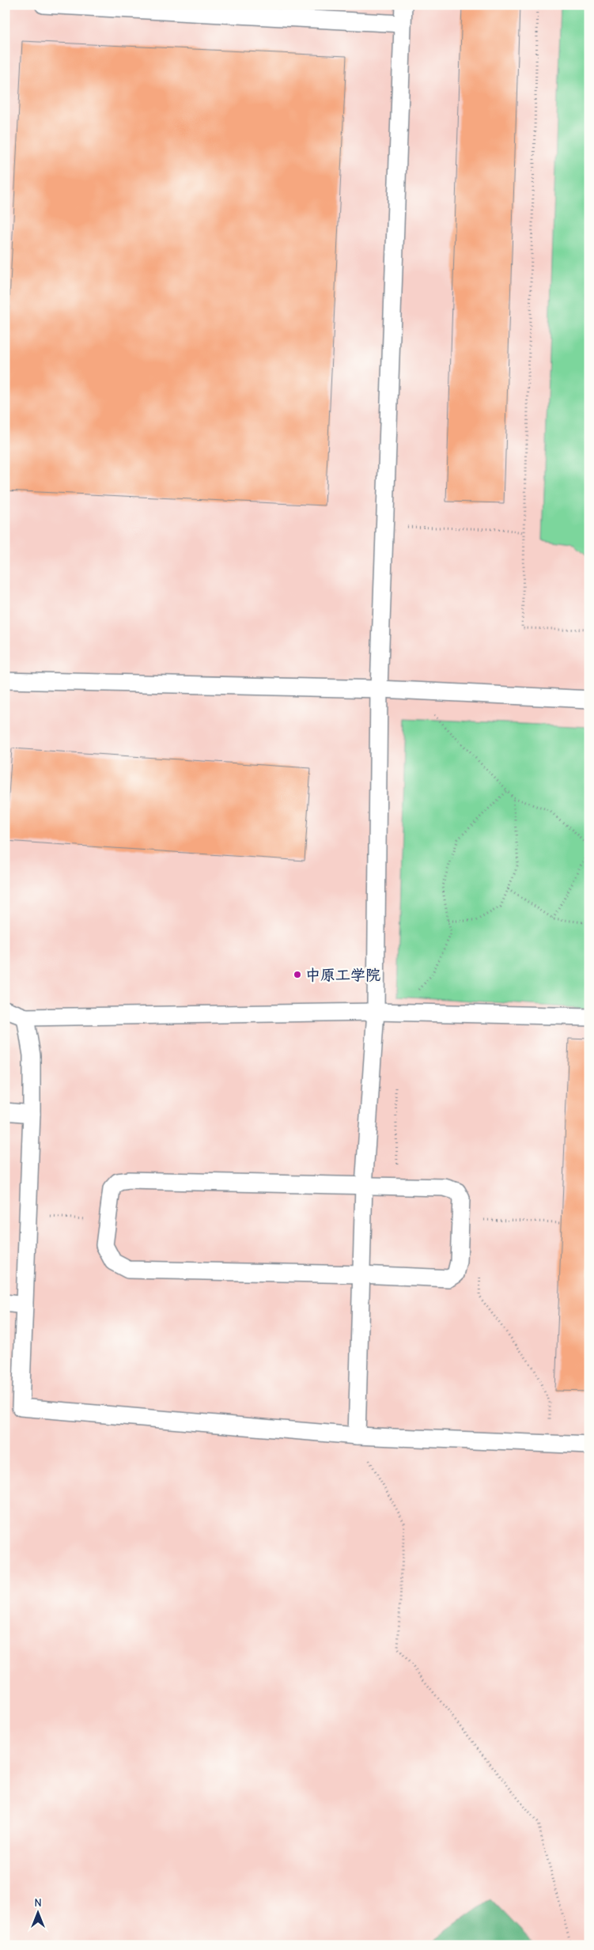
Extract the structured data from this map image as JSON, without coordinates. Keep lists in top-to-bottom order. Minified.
{"places":["中原工学院"],"north":"top"}
